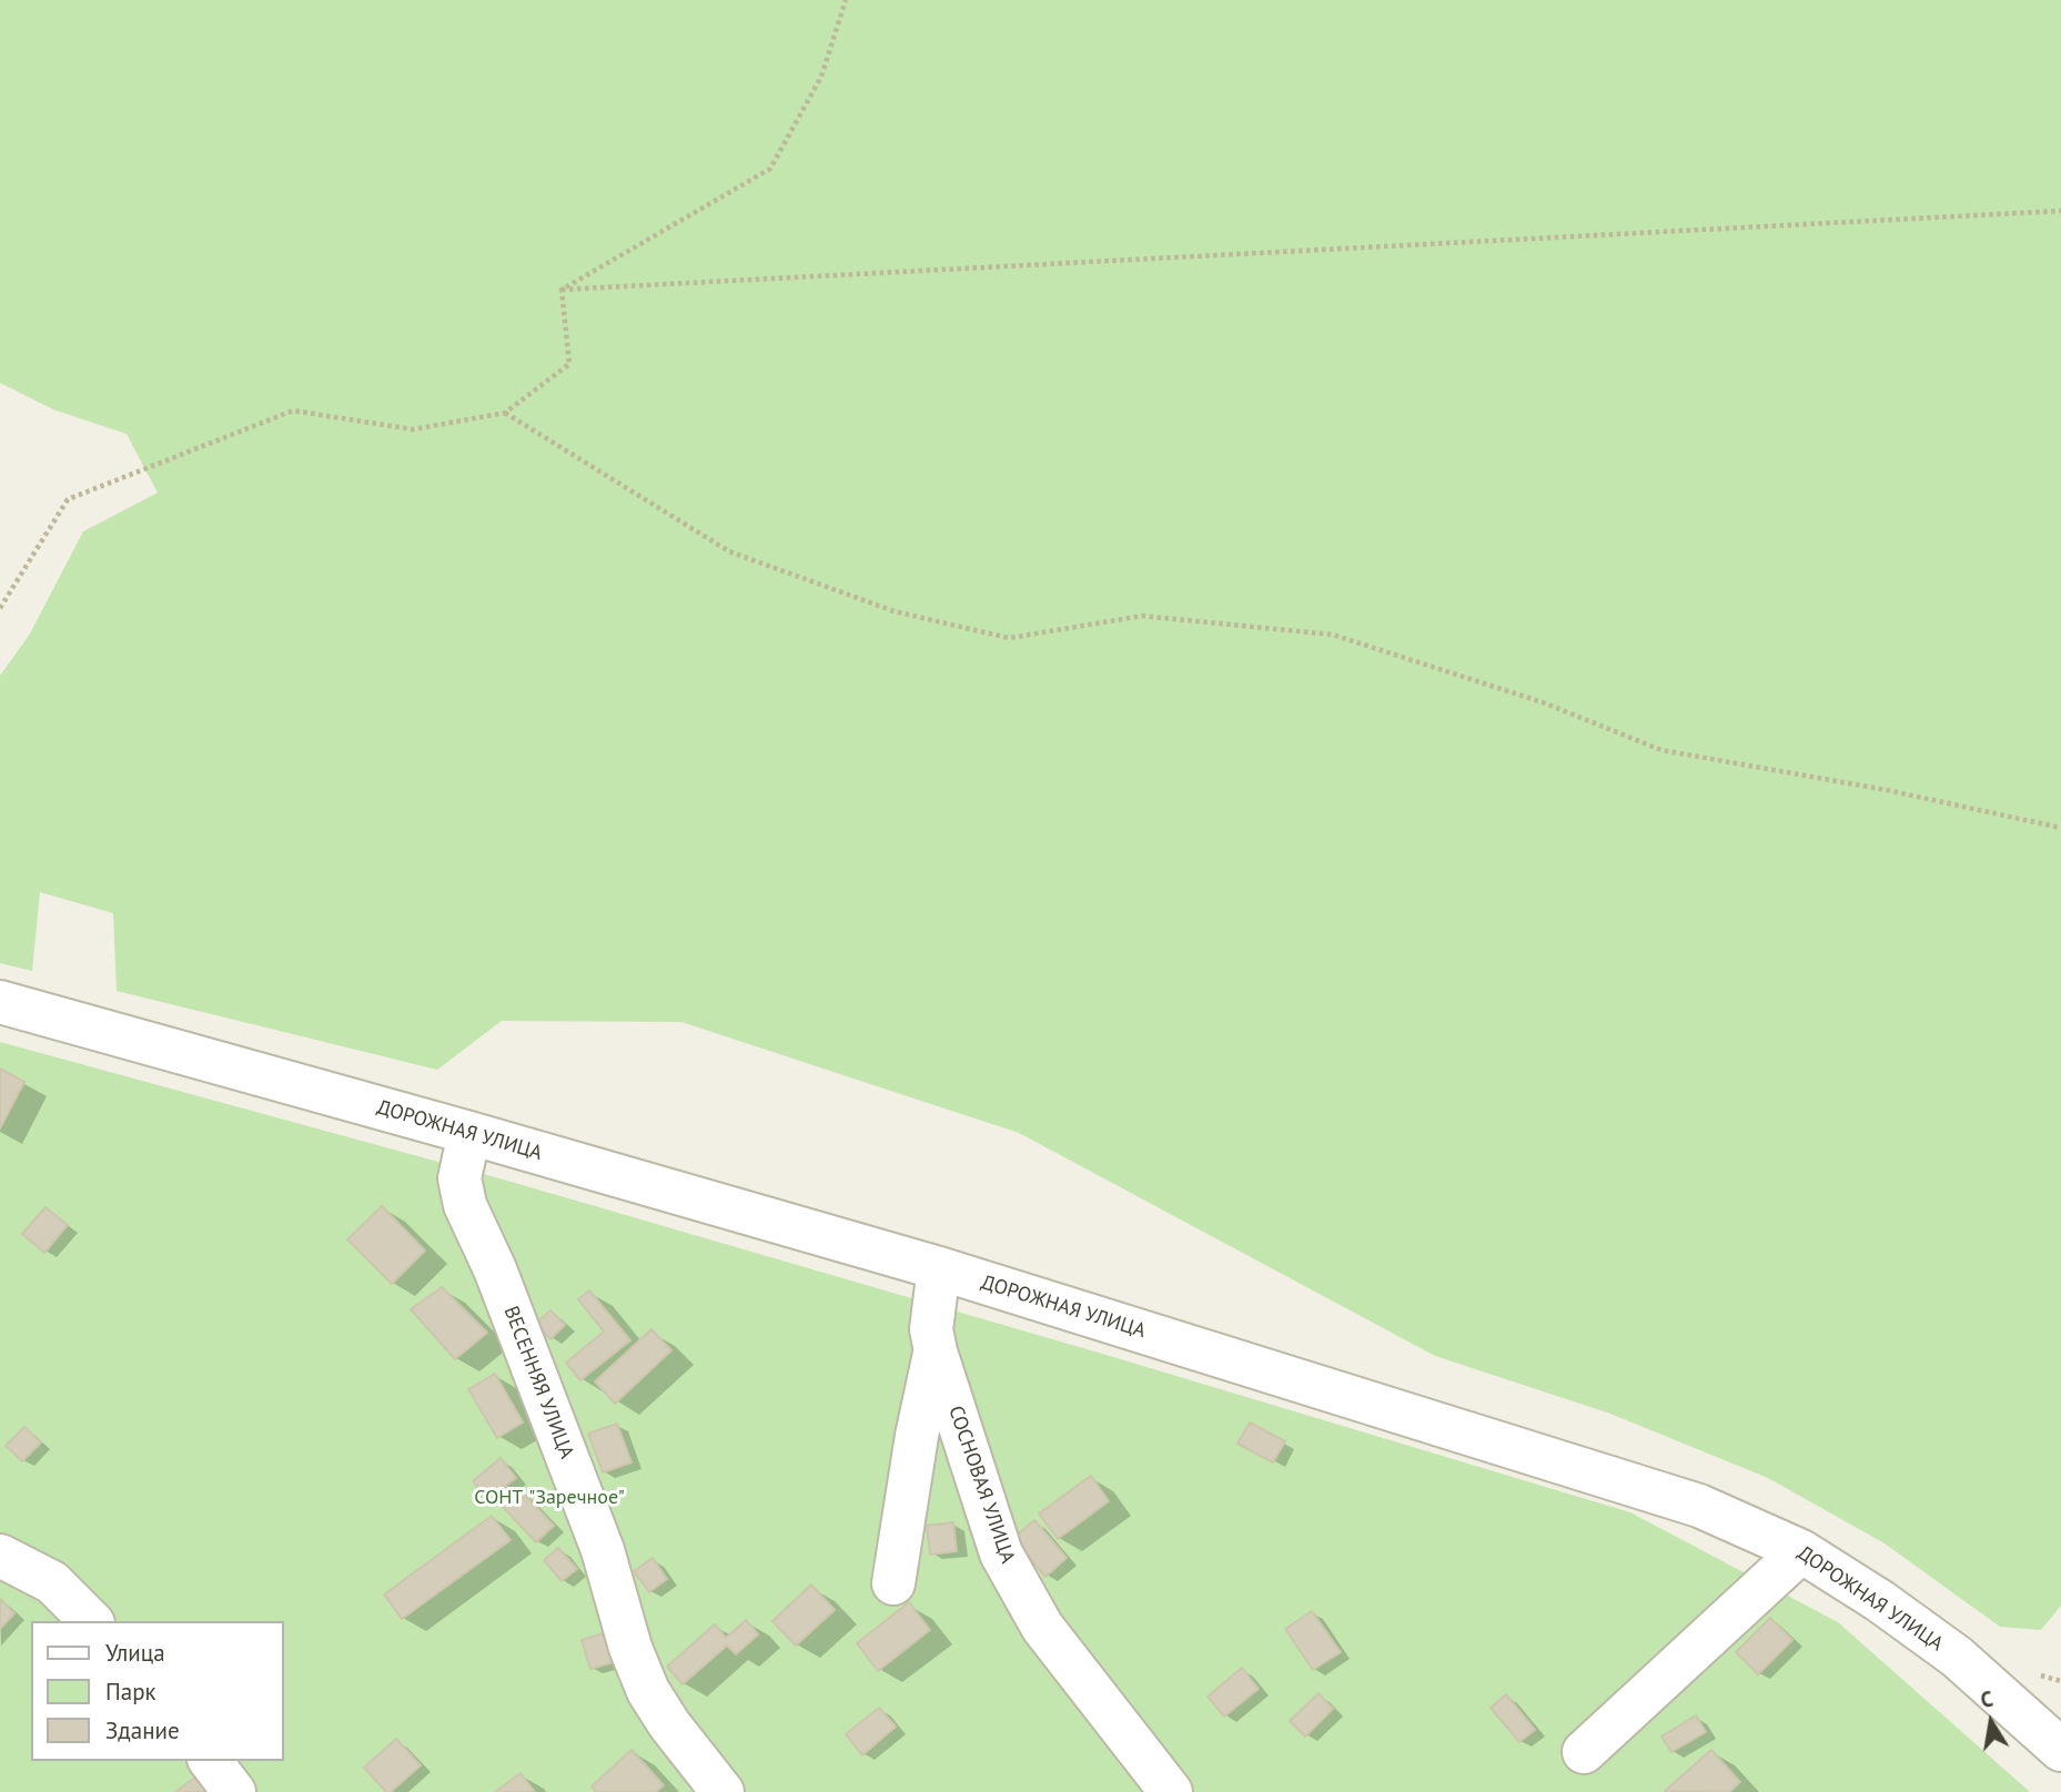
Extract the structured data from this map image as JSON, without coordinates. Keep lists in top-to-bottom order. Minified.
{"streets":{"street":["ДОРОЖНАЯ УЛИЦА","ВЕСЕННЯЯ УЛИЦА","СОСНОВАЯ УЛИЦА"]},"crossings":[["ДОРОЖНАЯ УЛИЦА","ВЕСЕННЯЯ УЛИЦА"],["ДОРОЖНАЯ УЛИЦА","СОСНОВАЯ УЛИЦА"]],"parks":["СОНТ \"Заречное\""],"legend":["Улица","Парк","Здание"],"north":"top"}
